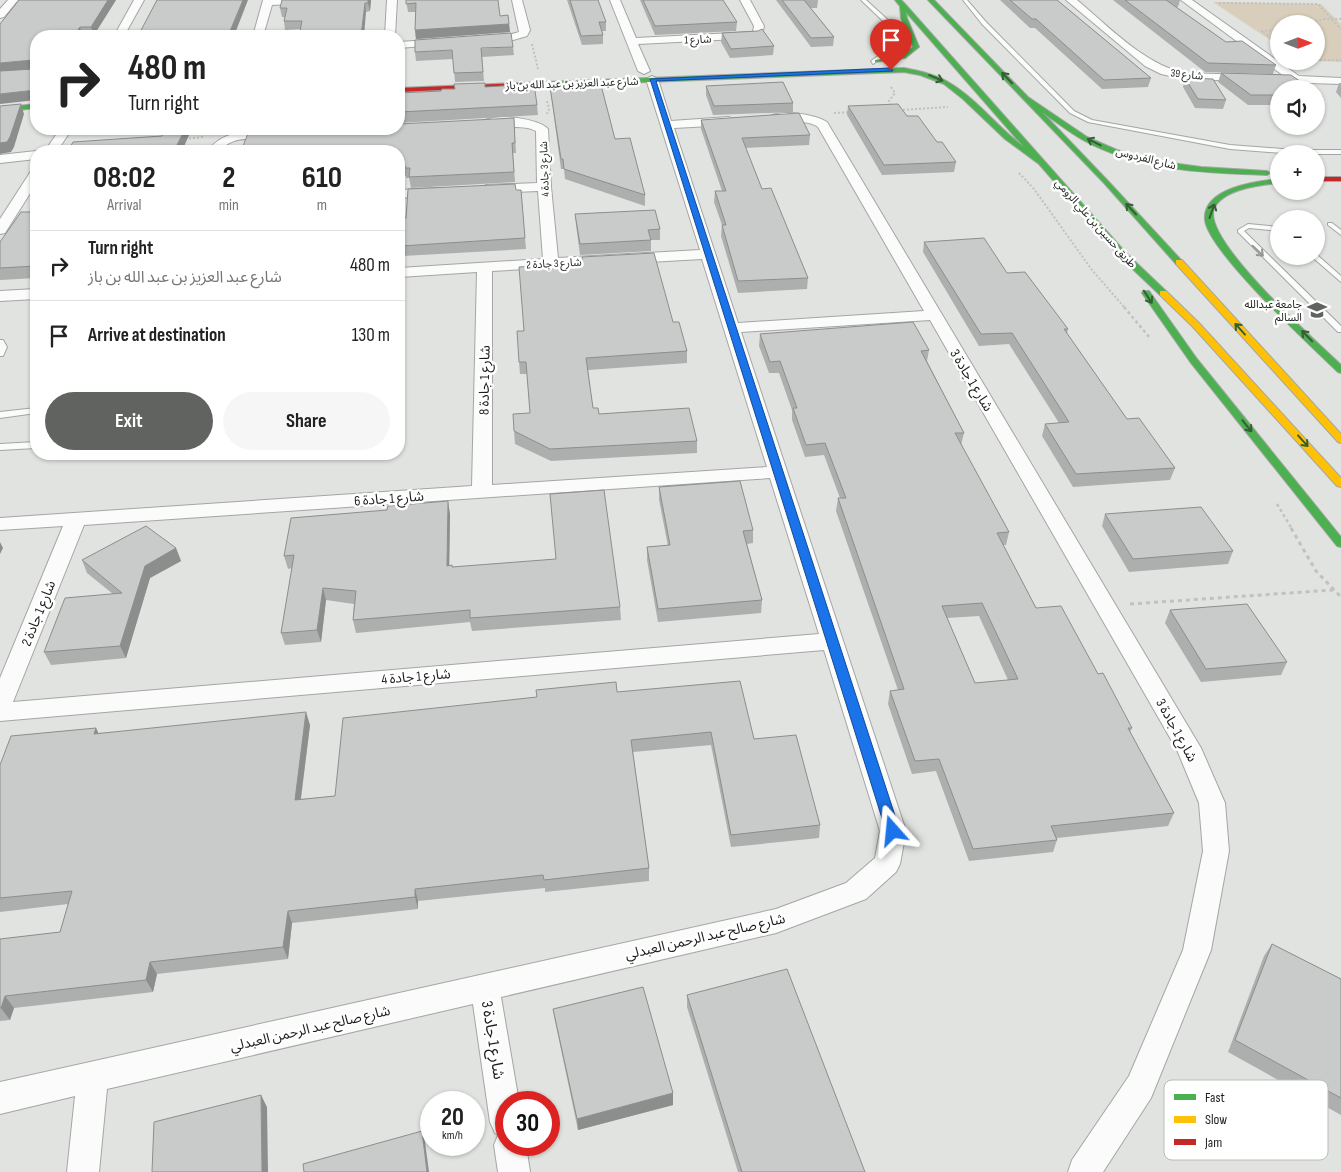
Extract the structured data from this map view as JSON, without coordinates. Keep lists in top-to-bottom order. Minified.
{"streets":{"main road":["شارع عبد العزيز بن عبد الله بن باز","شارع الفردوس","طريق حسين بن علي الرومي"],"street":["شارع 1","شارع 39","شارع 3 جادة 4","شارع 3 جادة 2","شارع 1 جادة 8","شارع 1 جادة 3","شارع 1 جادة 6","شارع 1 جادة 2","شارع 1 جادة 4","شارع صالح عبد الرحمن العبدلي"]},"crossings":[["شارع 1","شارع صالح عبد الرحمن العبدلي"],["شارع عبد العزيز بن عبد الله بن باز","طريق حسين بن علي الرومي"],["شارع عبد العزيز بن عبد الله بن باز","شارع صالح عبد الرحمن العبدلي"],["شارع 3 جادة 4","شارع 3 جادة 2"],["شارع 3 جادة 2","شارع 1 جادة 8"],["شارع 3 جادة 2","شارع صالح عبد الرحمن العبدلي"],["شارع 1 جادة 8","شارع 1 جادة 6"],["شارع 1 جادة 3","شارع صالح عبد الرحمن العبدلي"],["شارع 1 جادة 6","شارع 1 جادة 2"],["شارع 1 جادة 6","شارع صالح عبد الرحمن العبدلي"],["شارع 1 جادة 4","شارع صالح عبد الرحمن العبدلي"]],"one_way":["شارع الفردوس"],"places":{"school or university":["جامعة عبدالله السالم"]},"legend":["Fast","Slow","Jam"],"north":"right","page":{"map_buttons":["+","−"],"turn":["480 m","Turn right"],"eta":["08:02","Arrival","2","min","610","m"],"list":[{"name":"Turn right","note":"شارع عبد العزيز بن عبد الله بن باز","value":"480 m"},{"name":"Arrive at destination","value":"130 m"}],"buttons":["Exit","Share"],"speed":"20 km/h","limit":"30"}}
